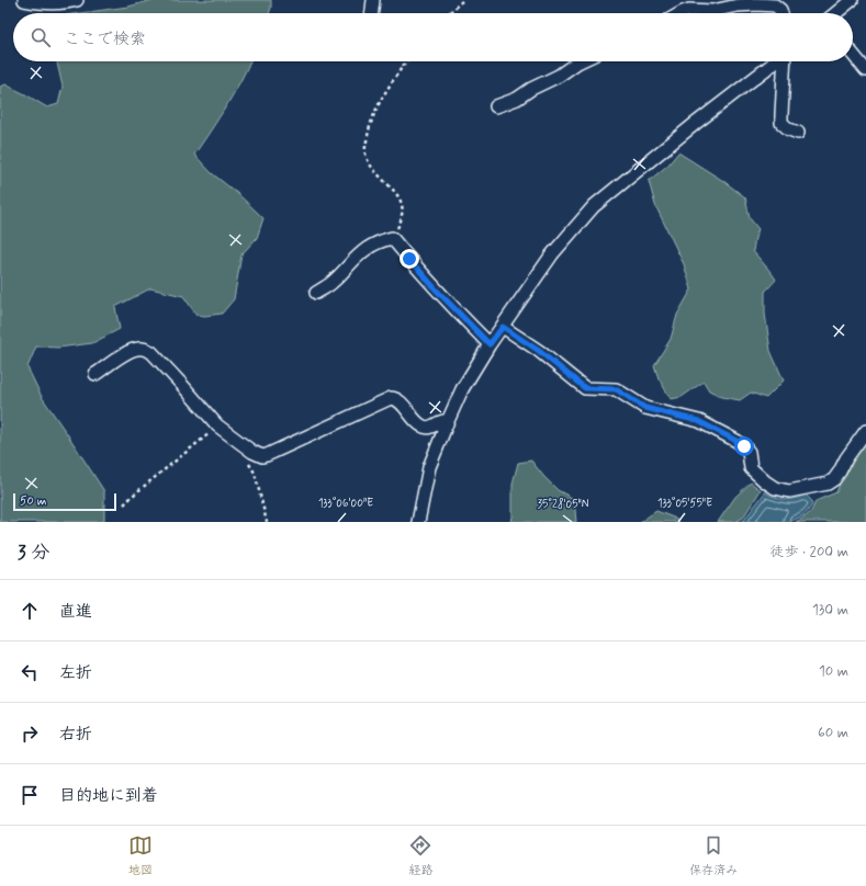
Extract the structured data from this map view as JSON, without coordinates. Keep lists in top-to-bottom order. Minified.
{"scale_bar":"50 m","page":{"search":"ここで検索","scale":"50 m","heading":["3 分","徒歩 · 200 m"],"list":[["直進","130 m"],["左折","10 m"],["右折","60 m"],"目的地に到着"],"nav":["地図","経路","保存済み"]},"coordinates":["133°06'00\"E","133°05'55\"E","35°28'05\"N"]}
